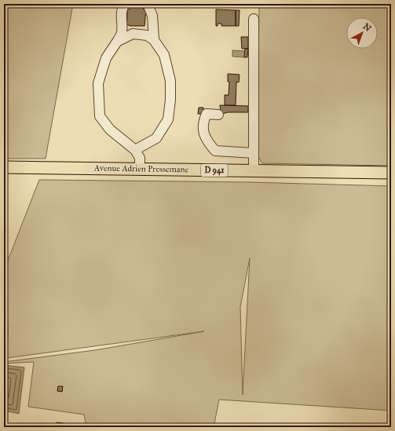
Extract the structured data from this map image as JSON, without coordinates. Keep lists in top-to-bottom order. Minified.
{"streets":{"main road":["Avenue Adrien Pressemane","D 941"]},"north":"top right"}
